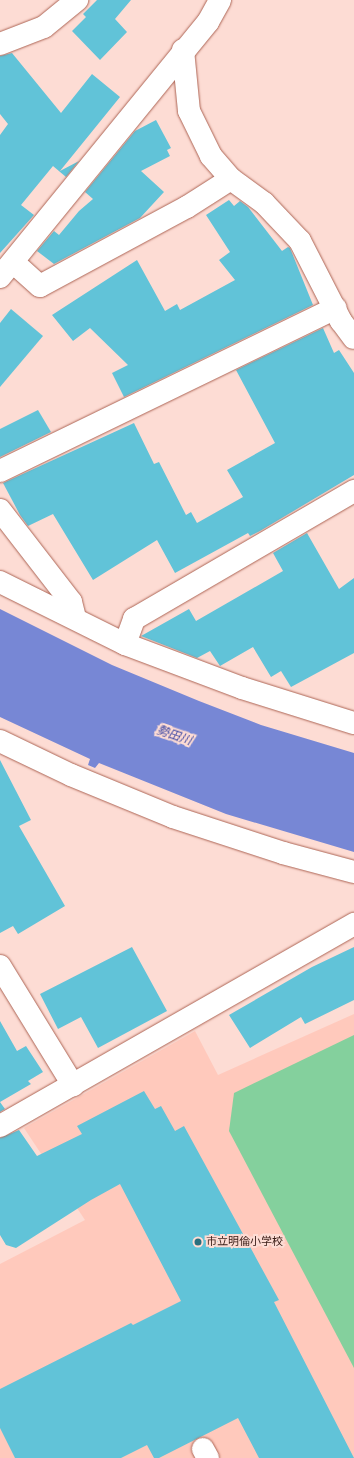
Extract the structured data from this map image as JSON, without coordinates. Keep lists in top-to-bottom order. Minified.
{"water":["勢田川"],"places":["市立明倫小学校"]}
